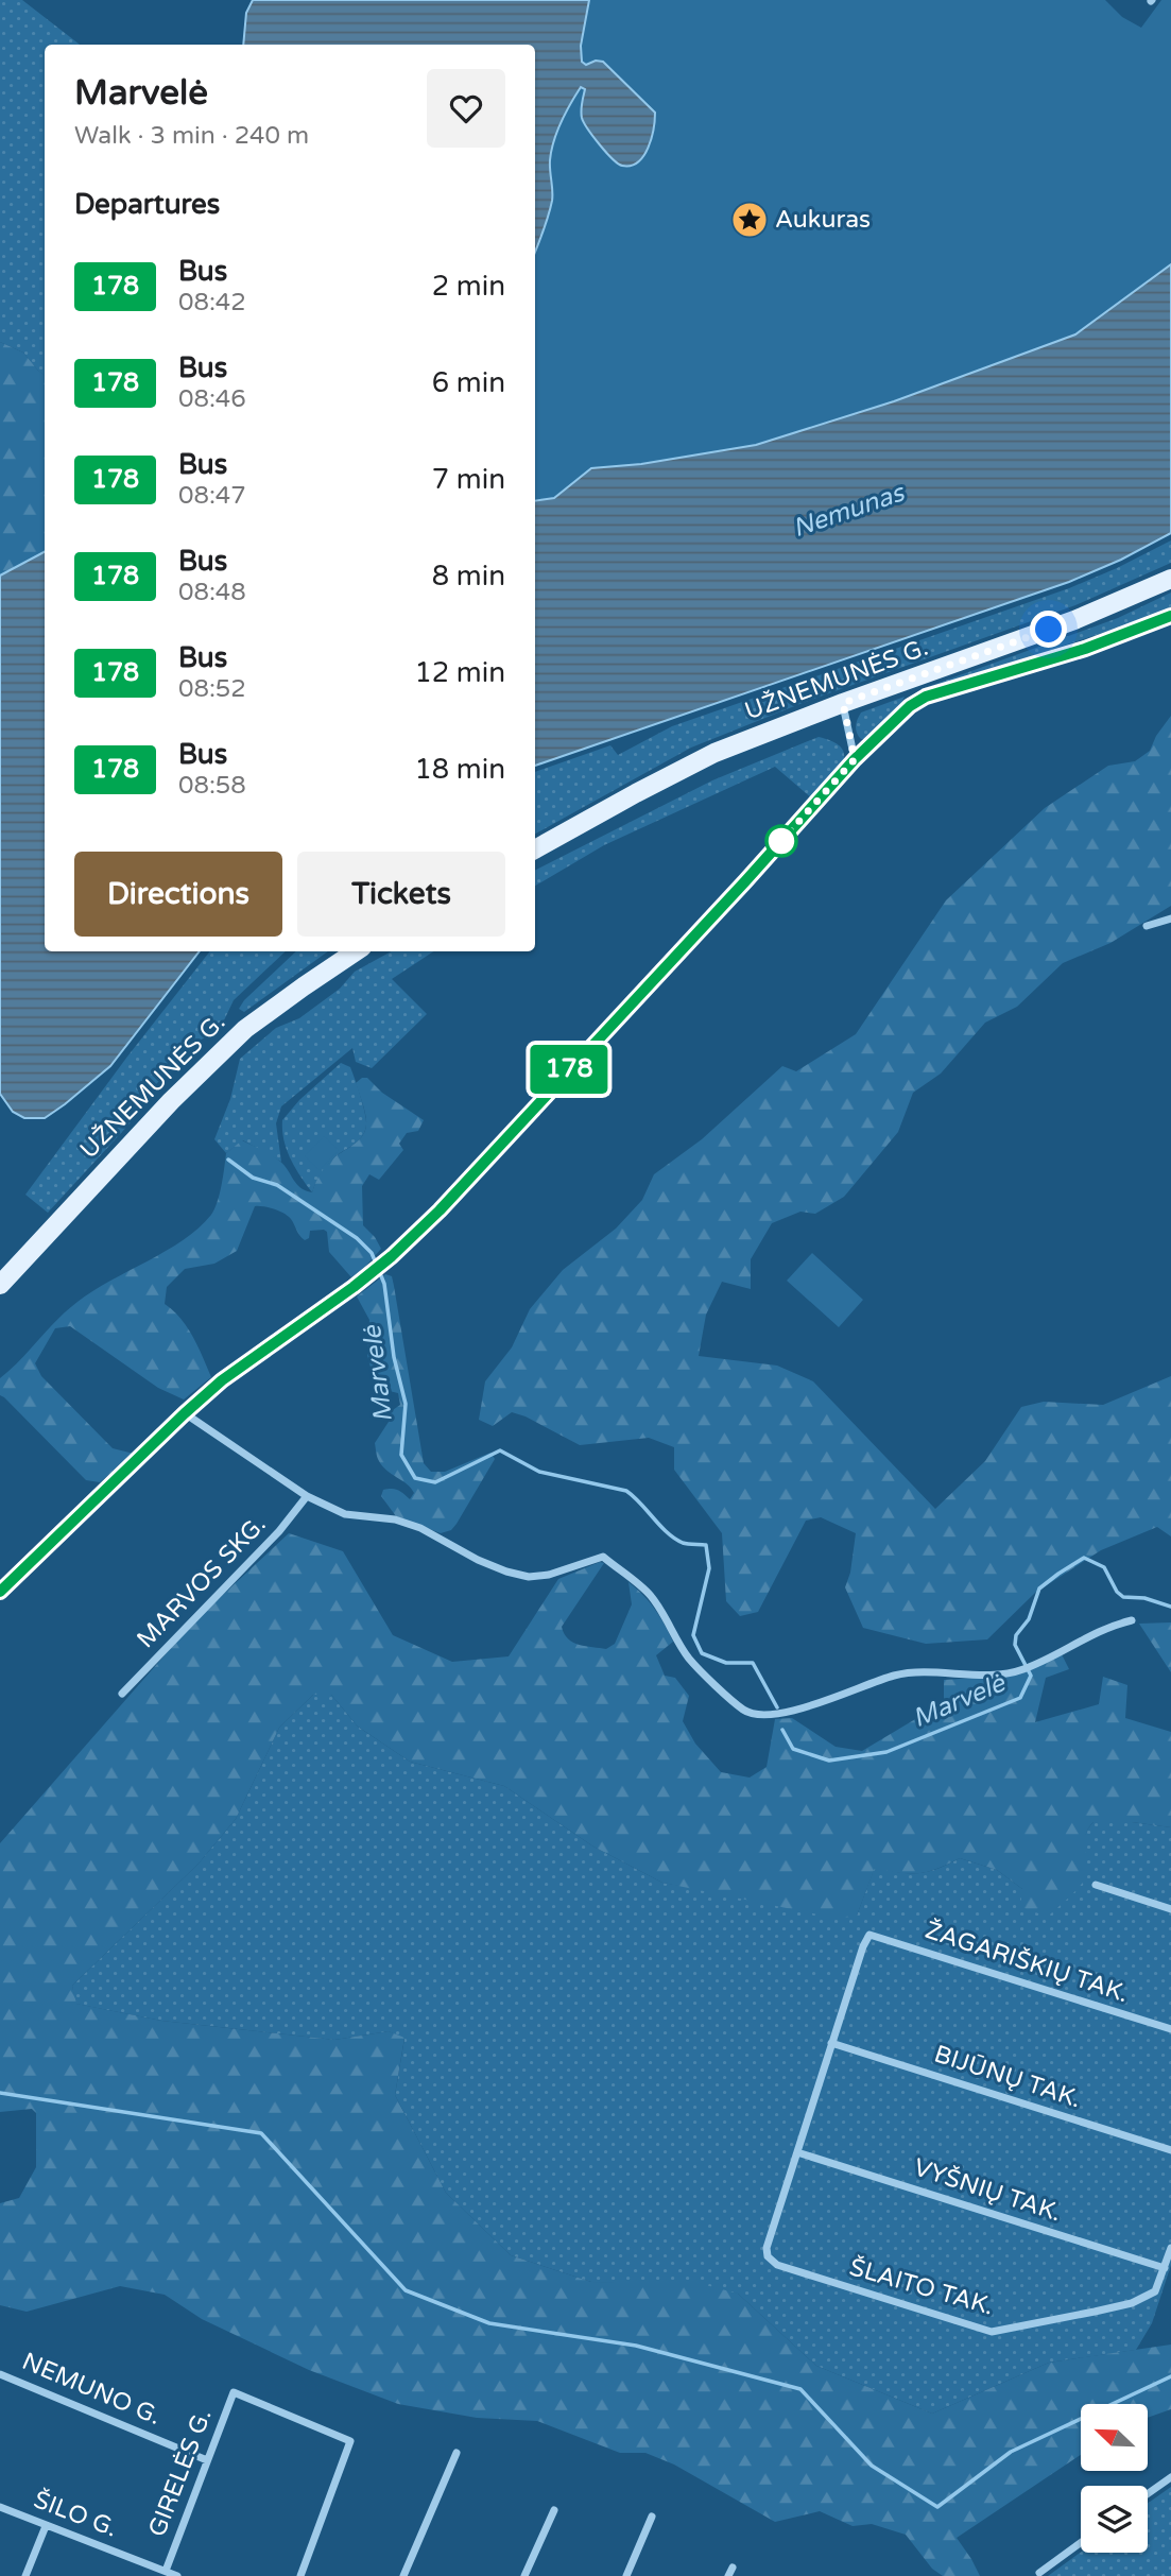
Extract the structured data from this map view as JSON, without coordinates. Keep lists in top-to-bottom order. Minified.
{"streets":{"main road":["UŽNEMUNĖS G."],"street":["MARVOS SKG.","ŽAGARIŠKIŲ TAK.","BIJŪNŲ TAK.","VYŠNIŲ TAK.","ŠLAITO TAK.","NEMUNO G.","GIRELĖS G.","ŠILO G."]},"crossings":[["ŽAGARIŠKIŲ TAK.","BIJŪNŲ TAK."],["VYŠNIŲ TAK.","ŠLAITO TAK."],["NEMUNO G.","GIRELĖS G."],["GIRELĖS G.","ŠILO G."]],"water":["Nemunas","Marvelė"],"places":{"place":["Aukuras"]},"lines":["bus line 178"],"north":"top left","page":{"on_map":"178","heading":[["Marvelė","Walk · 3 min · 240 m"],"Departures"],"list":[{"mark":"178","name":"Bus","note":"08:42","value":"2 min"},{"mark":"178","name":"Bus","note":"08:46","value":"6 min"},{"mark":"178","name":"Bus","note":"08:47","value":"7 min"},{"mark":"178","name":"Bus","note":"08:48","value":"8 min"},{"mark":"178","name":"Bus","note":"08:52","value":"12 min"},{"mark":"178","name":"Bus","note":"08:58","value":"18 min"}],"buttons":["Directions","Tickets"]}}
